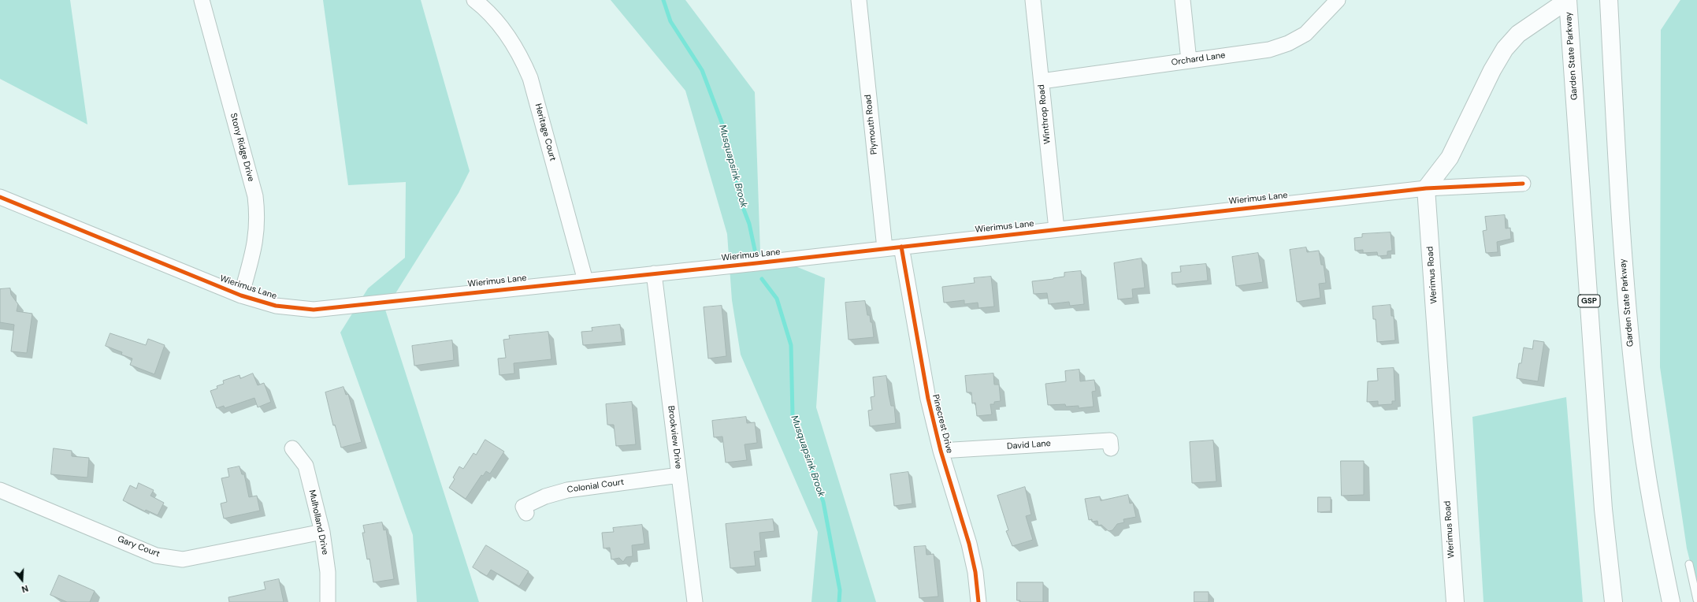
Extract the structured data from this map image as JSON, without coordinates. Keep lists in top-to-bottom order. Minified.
{"streets":{"main road":["Garden State Parkway","Werimus Road","GSP"],"street":["Orchard Lane","Winthrop Road","Plymouth Road","Heritage Court","Stony Ridge Drive","Wierimus Lane","Pinecrest Drive","Brookview Drive","David Lane","Colonial Court","Mulholland Drive","Gary Court"]},"crossings":[["Orchard Lane","Winthrop Road"],["Winthrop Road","Wierimus Lane"],["Plymouth Road","Wierimus Lane"],["Heritage Court","Wierimus Lane"],["Stony Ridge Drive","Wierimus Lane"],["Wierimus Lane","Werimus Road"],["Wierimus Lane","Pinecrest Drive"],["Wierimus Lane","Brookview Drive"],["Pinecrest Drive","David Lane"],["Brookview Drive","Colonial Court"],["Mulholland Drive","Gary Court"]],"water":["Musquapsink Brook"],"north":"bottom"}
